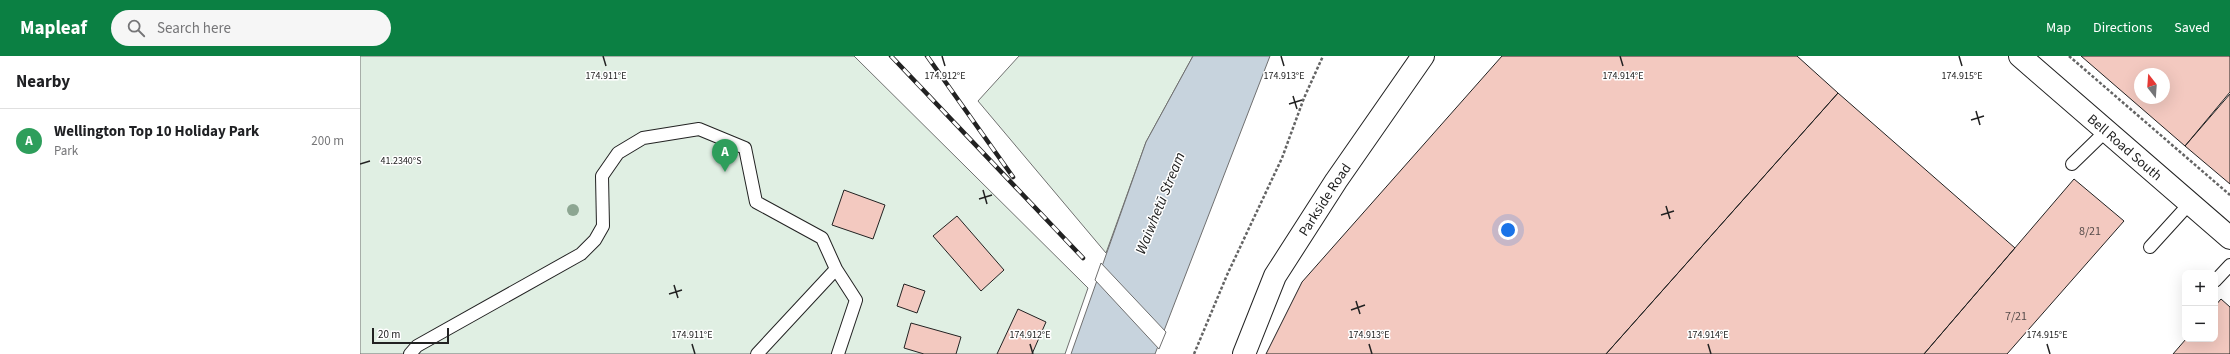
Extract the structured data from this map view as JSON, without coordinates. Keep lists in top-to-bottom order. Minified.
{"streets":{"main road":["Bell Road South","Parkside Road"]},"water":["Waiwhetū Stream"],"house_numbers":["8/21","7/21"],"scale_bar":"20 m","north":"top","page":{"header":"Mapleaf","search":"Search here","nav":["Map","Directions","Saved"],"heading":"Nearby","list":[{"mark":"A","name":"Wellington Top 10 Holiday Park","note":"Park","value":"200 m"}],"pins":"A","map_buttons":["+","−"],"scale":"20 m"},"coordinates":["174.911°E","174.912°E","174.913°E","174.914°E","174.915°E","41.2340°S"]}
